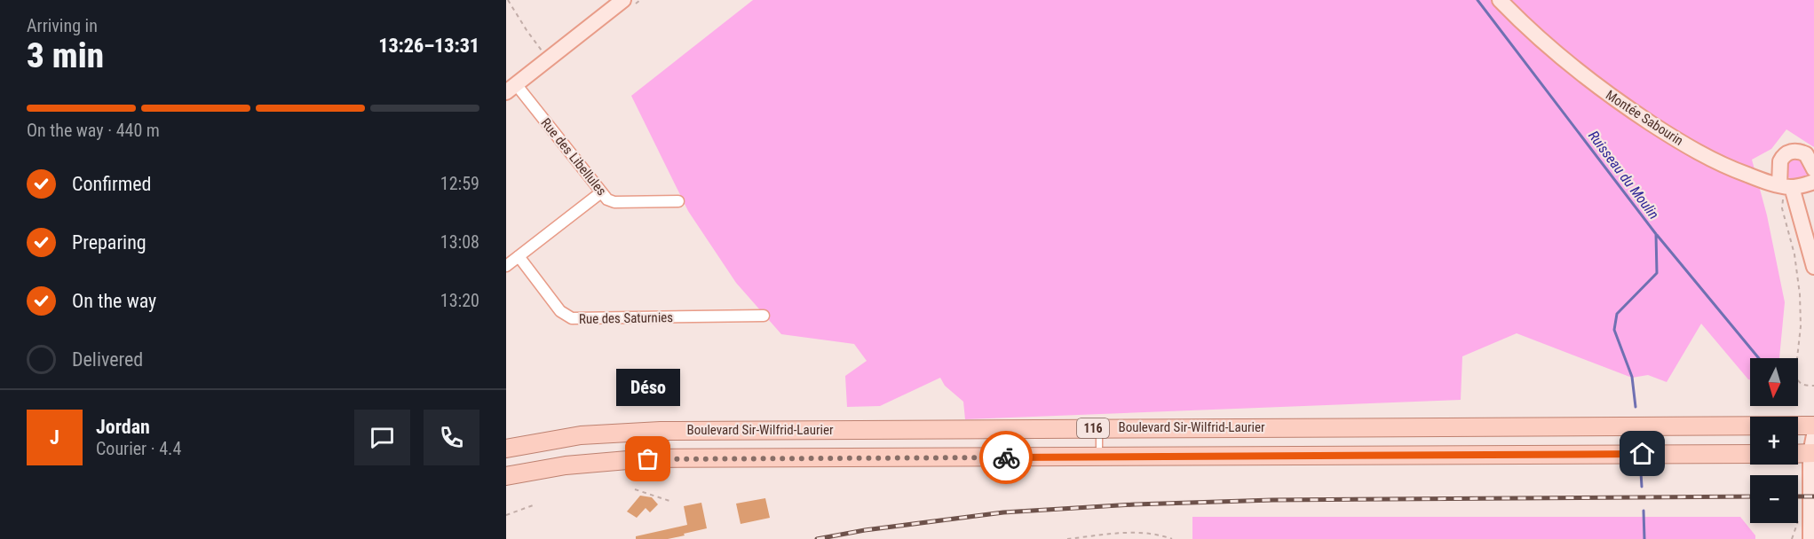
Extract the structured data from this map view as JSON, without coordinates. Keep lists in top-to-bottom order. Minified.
{"streets":{"main road":["Boulevard Sir-Wilfrid-Laurier","116"],"street":["Montée Sabourin","Rue des Libellules","Rue des Saturnies"]},"water":["Ruisseau du Moulin"],"places":["Déso"],"north":"bottom","page":{"heading":["3 min","Arriving in","13:26–13:31"],"panel":["Jordan","Courier · 4.4"],"bar":"On the way · 440 m","list":[["Confirmed","12:59"],["Preparing","13:08"],["On the way","13:20"],"Delivered"],"map_buttons":["+","−"],"bubble":"Déso","round":"J"}}
